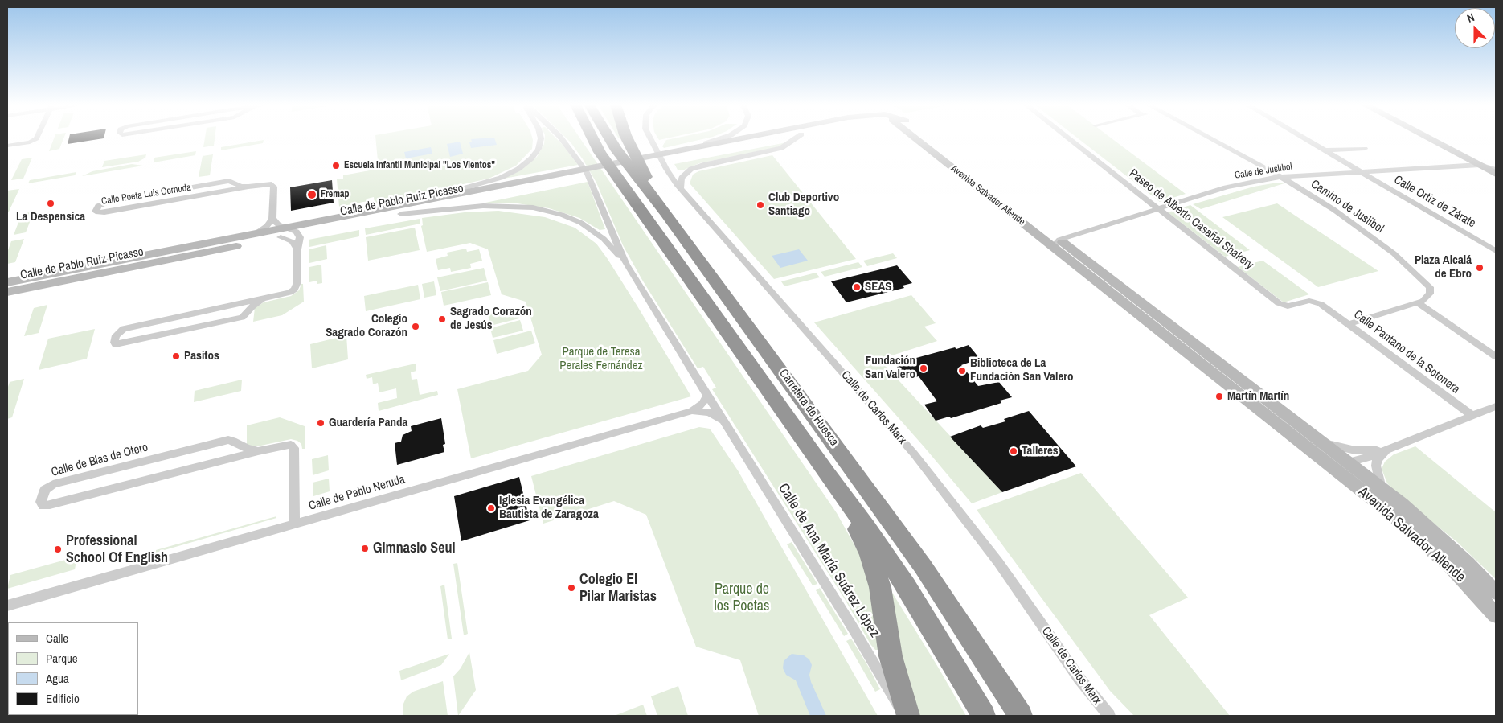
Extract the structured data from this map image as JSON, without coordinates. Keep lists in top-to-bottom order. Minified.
{"streets":{"highway":["Carretera de Huesca"],"main road":["Avenida Salvador Allende","Calle de Pablo Ruiz Picasso"],"street":["Calle de Juslibol","Calle Poeta Luis Cernuda","Calle Ortiz de Zárate","Camino de Juslibol","Paseo de Alberto Casañal Shakery","Calle Pantano de la Sotonera","Calle de Carlos Marx","Calle de Blas de Otero","Calle de Pablo Neruda","Calle de Ana María Suárez López"]},"crossings":[["Calle de Juslibol","Avenida Salvador Allende"],["Calle de Juslibol","Calle Ortiz de Zárate"],["Calle de Juslibol","Camino de Juslibol"],["Calle de Juslibol","Paseo de Alberto Casañal Shakery"],["Calle Poeta Luis Cernuda","Calle de Pablo Ruiz Picasso"],["Calle de Pablo Ruiz Picasso","Calle de Carlos Marx"],["Calle de Pablo Ruiz Picasso","Calle de Ana María Suárez López"],["Camino de Juslibol","Calle Pantano de la Sotonera"],["Calle de Blas de Otero","Calle de Pablo Neruda"],["Calle de Pablo Neruda","Calle de Ana María Suárez López"]],"parks":["Parque de Teresa Perales Fernández","Parque de los Poetas"],"places":["Escuela Infantil Municipal \"Los Vientos\"","Fremap","La Despensica","Club Deportivo Santiago","Plaza Alcalá de Ebro","SEAS","Sagrado Corazón de Jesús","Colegio Sagrado Corazón","Pasitos","Fundación San Valero","Biblioteca de La Fundación San Valero","Martín Martín","Guardería Panda","Talleres","Iglesia Evangélica Bautista de Zaragoza","Gimnasio Seul","Professional School Of English","Colegio El Pilar Maristas"],"legend":["Calle","Parque","Agua","Edificio"],"north":"top"}
